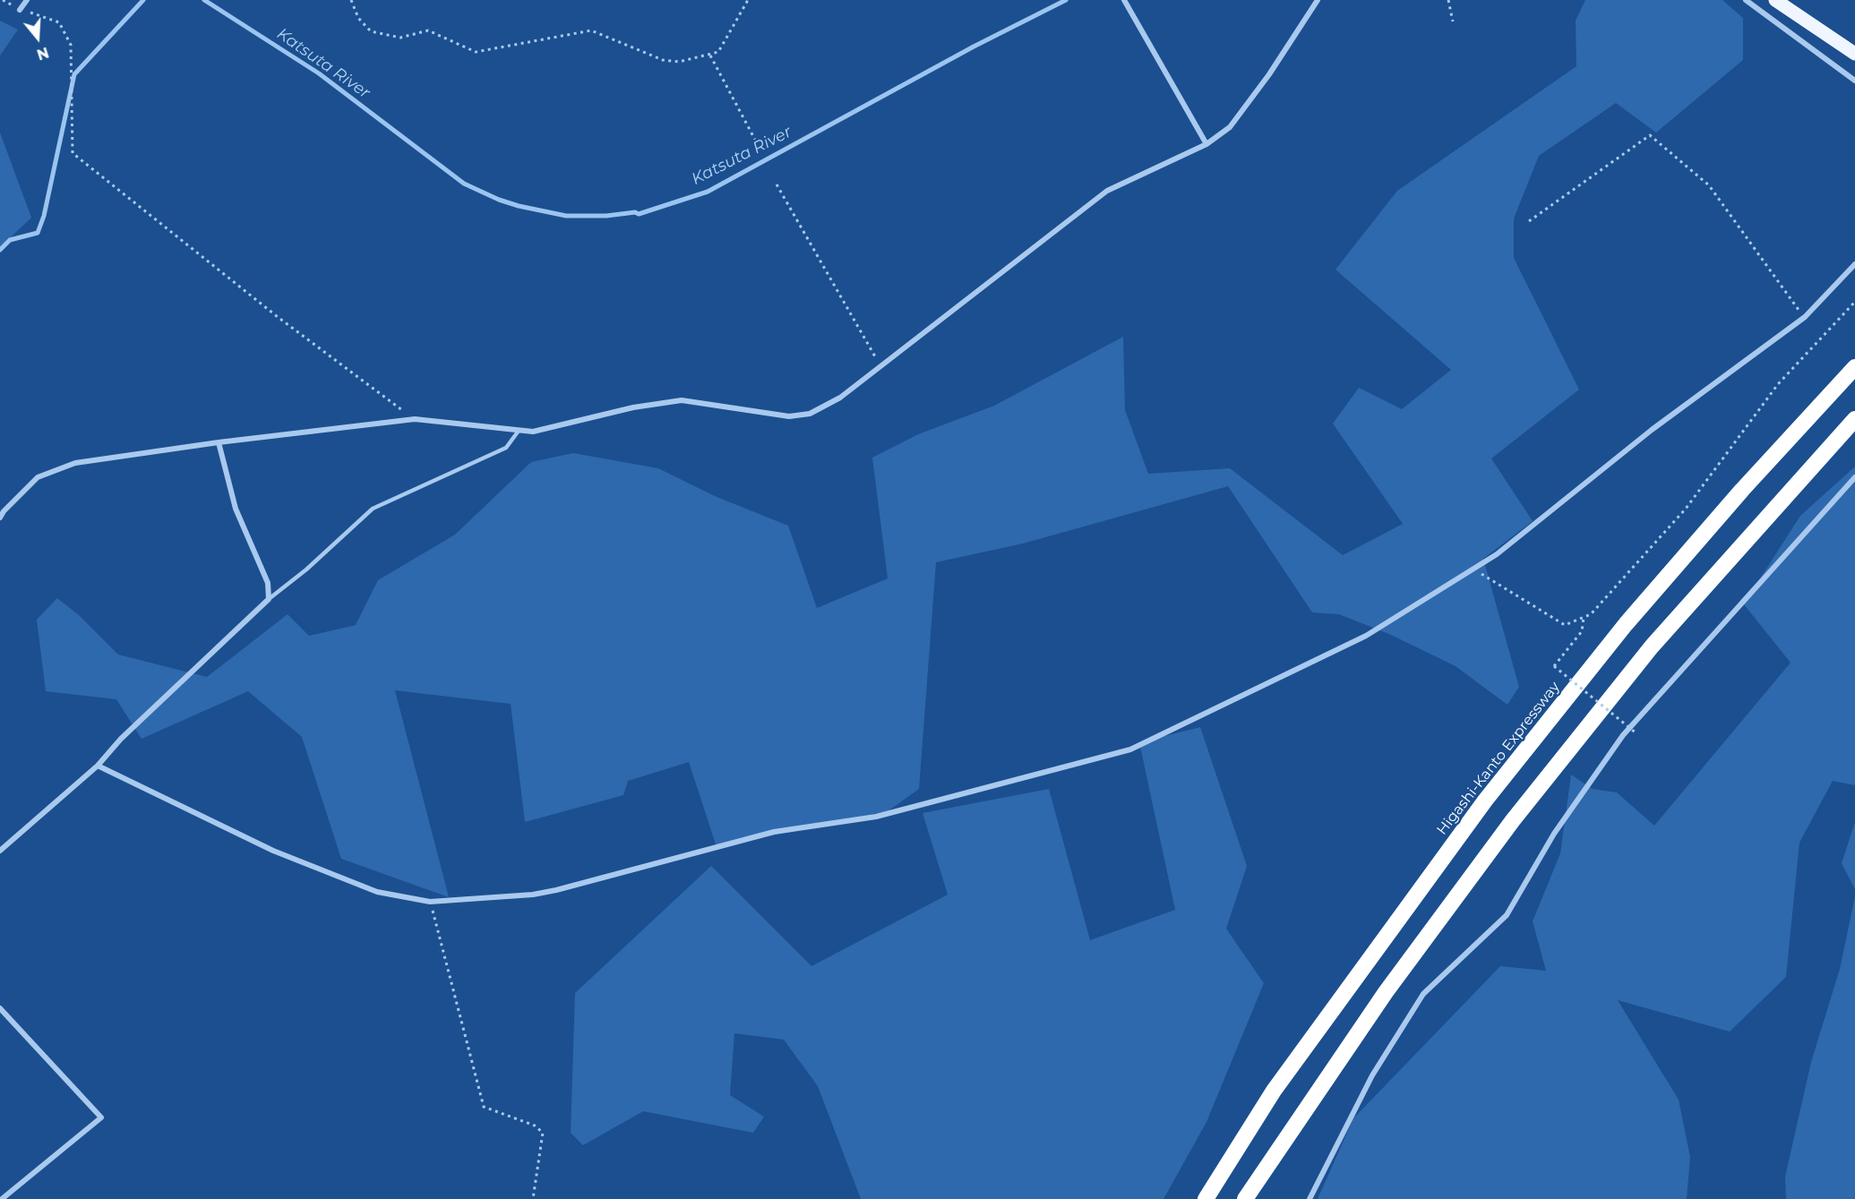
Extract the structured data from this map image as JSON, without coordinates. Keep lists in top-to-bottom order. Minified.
{"streets":{"highway":["Higashi-Kanto Expressway"]},"water":["Katsuta River"],"north":"bottom"}
